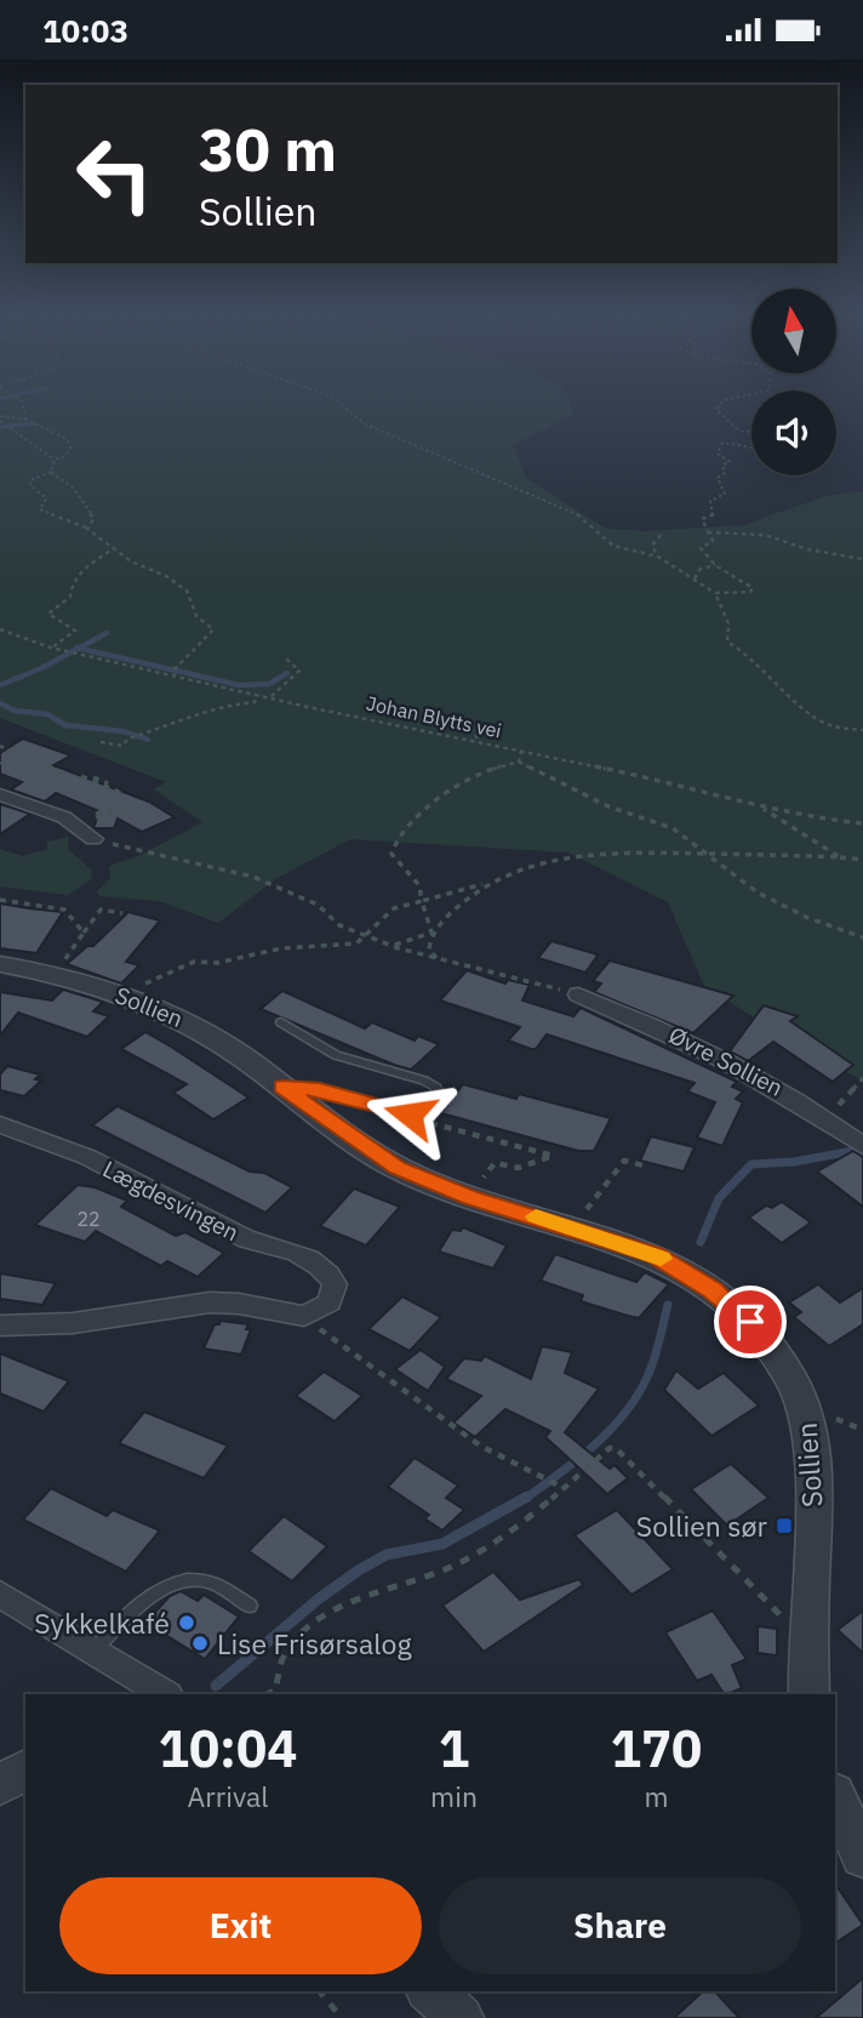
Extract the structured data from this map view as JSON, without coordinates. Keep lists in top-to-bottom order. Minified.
{"streets":{"street":["Sollien","Øvre Sollien","Lægdesvingen"],"path":["Johan Blytts vei"]},"places":{"transit":["Sollien sør"],"other":["Sykkelkafé","Lise Frisørsalog"]},"house_numbers":["22"],"north":"top","page":{"status":"10:03","turn":["30 m","Sollien"],"eta":["10:04","Arrival","1","min","170","m"],"buttons":["Exit","Share"]}}
